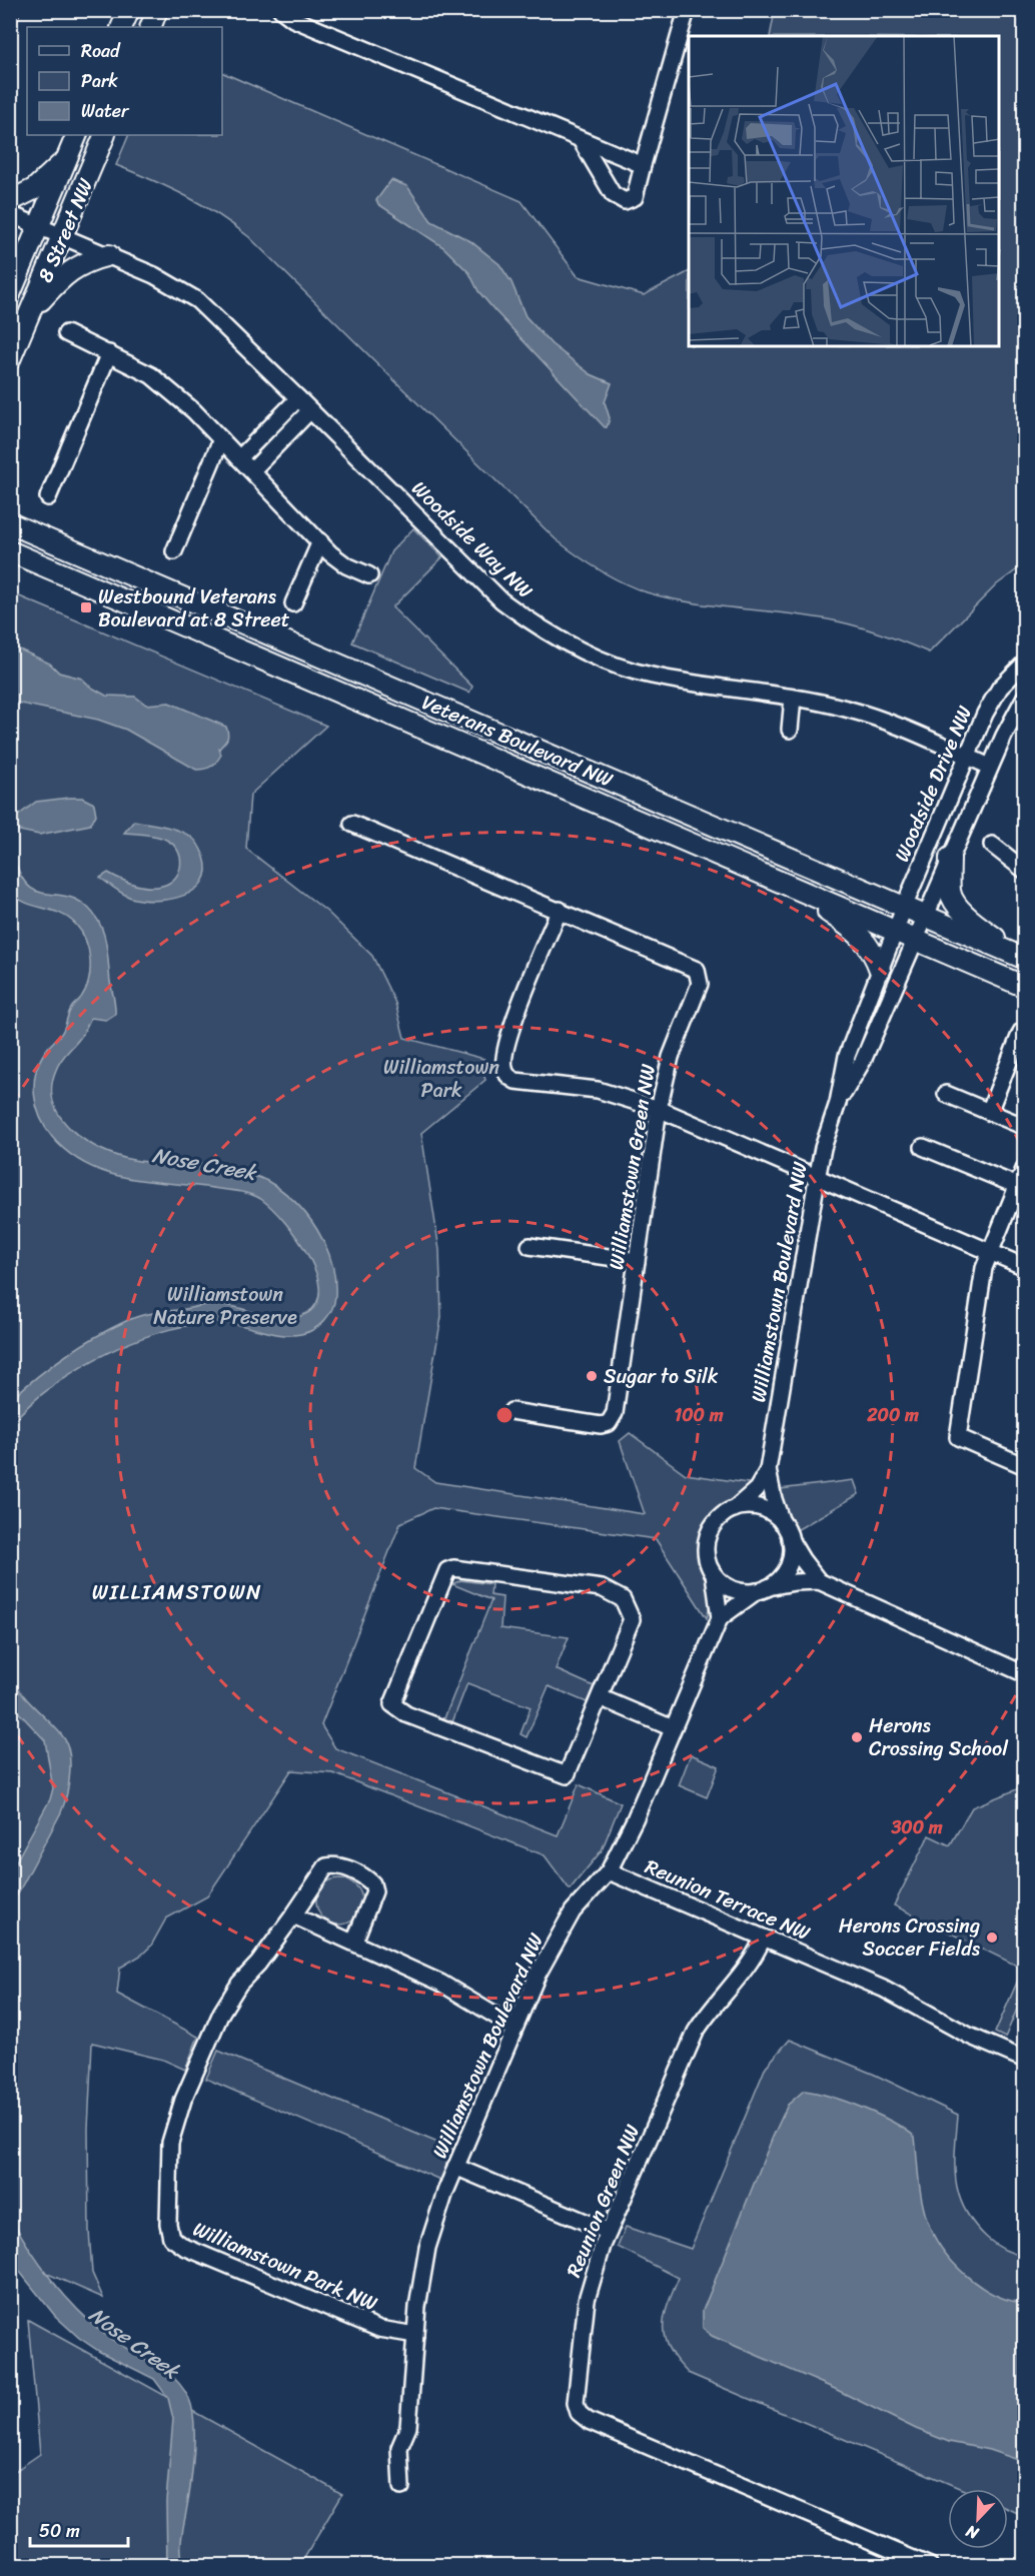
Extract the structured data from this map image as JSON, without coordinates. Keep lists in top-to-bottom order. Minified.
{"streets":{"main road":["8 Street NW","Veterans Boulevard NW"],"street":["Woodside Way NW","Woodside Drive NW","Williamstown Green NW","Williamstown Boulevard NW","Reunion Terrace NW","Reunion Green NW","Williamstown Park NW"]},"crossings":[["8 Street NW","Woodside Way NW"],["Woodside Way NW","Woodside Drive NW"],["Veterans Boulevard NW","Woodside Drive NW"],["Veterans Boulevard NW","Williamstown Boulevard NW"],["Woodside Drive NW","Williamstown Boulevard NW"],["Williamstown Boulevard NW","Reunion Terrace NW"],["Williamstown Boulevard NW","Williamstown Park NW"],["Reunion Terrace NW","Reunion Green NW"]],"districts":["WILLIAMSTOWN"],"water":["Nose Creek"],"parks":["Williamstown Park","Williamstown Nature Preserve"],"places":{"transit":["Westbound Veterans Boulevard at 8 Street"],"other":["Sugar to Silk","Herons Crossing School","Herons Crossing Soccer Fields"]},"legend":["Road","Park","Water"],"scale_bar":"50 m","north":"bottom left","rings":["100 m","200 m","300 m"]}
